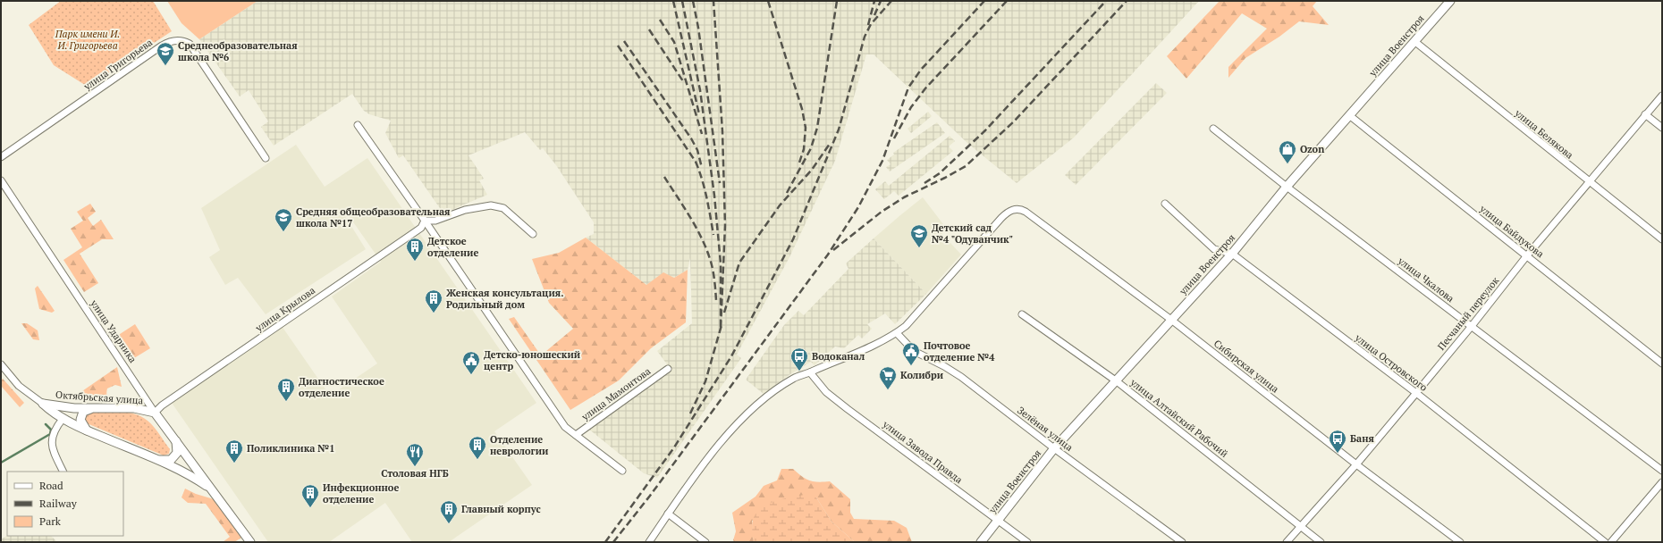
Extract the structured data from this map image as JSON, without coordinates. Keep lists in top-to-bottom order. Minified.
{"streets":{"street":["улица Военстроя","улица Григорьева","улица Белякова","улица Байдукова","улица Чкалова","улица Крылова","Песчаный переулок","улица Ударника","улица Островского","Сибирская улица","улица Мамонтова","Октябрьская улица","улица Алтайский Рабочий","Зелёная улица","улица Завода Правда"]},"crossings":[["улица Военстроя","улица Белякова"],["улица Военстроя","улица Байдукова"],["улица Военстроя","улица Чкалова"],["улица Военстроя","улица Островского"],["улица Военстроя","Сибирская улица"],["улица Военстроя","улица Алтайский Рабочий"],["улица Военстроя","Зелёная улица"],["улица Военстроя","улица Завода Правда"],["улица Белякова","Песчаный переулок"],["улица Байдукова","Песчаный переулок"],["улица Чкалова","Песчаный переулок"],["улица Крылова","улица Ударника"],["улица Крылова","Октябрьская улица"],["Песчаный переулок","улица Островского"],["Песчаный переулок","Сибирская улица"],["Песчаный переулок","улица Алтайский Рабочий"],["улица Ударника","Октябрьская улица"],["Сибирская улица","Зелёная улица"]],"parks":["Парк имени И. И. Григорьева"],"places":{"school or university":["Среднеобразовательная школа №6","Средняя общеобразовательная школа №17","Детский сад №4 \"Одуванчик\""],"shop":["Ozon"],"building":["Детское отделение","Женская консультация. Родильный дом","Диагностическое отделение","Отделение неврологии","Поликлиника №1","Инфекционное отделение","Главный корпус"],"public building":["Почтовое отделение №4","Детско-юношеский центр"],"bus stop":["Водоканал","Баня"],"supermarket":["Колибри"],"restaurant":["Столовая НГБ"]},"legend":["Road","Railway","Park"]}
